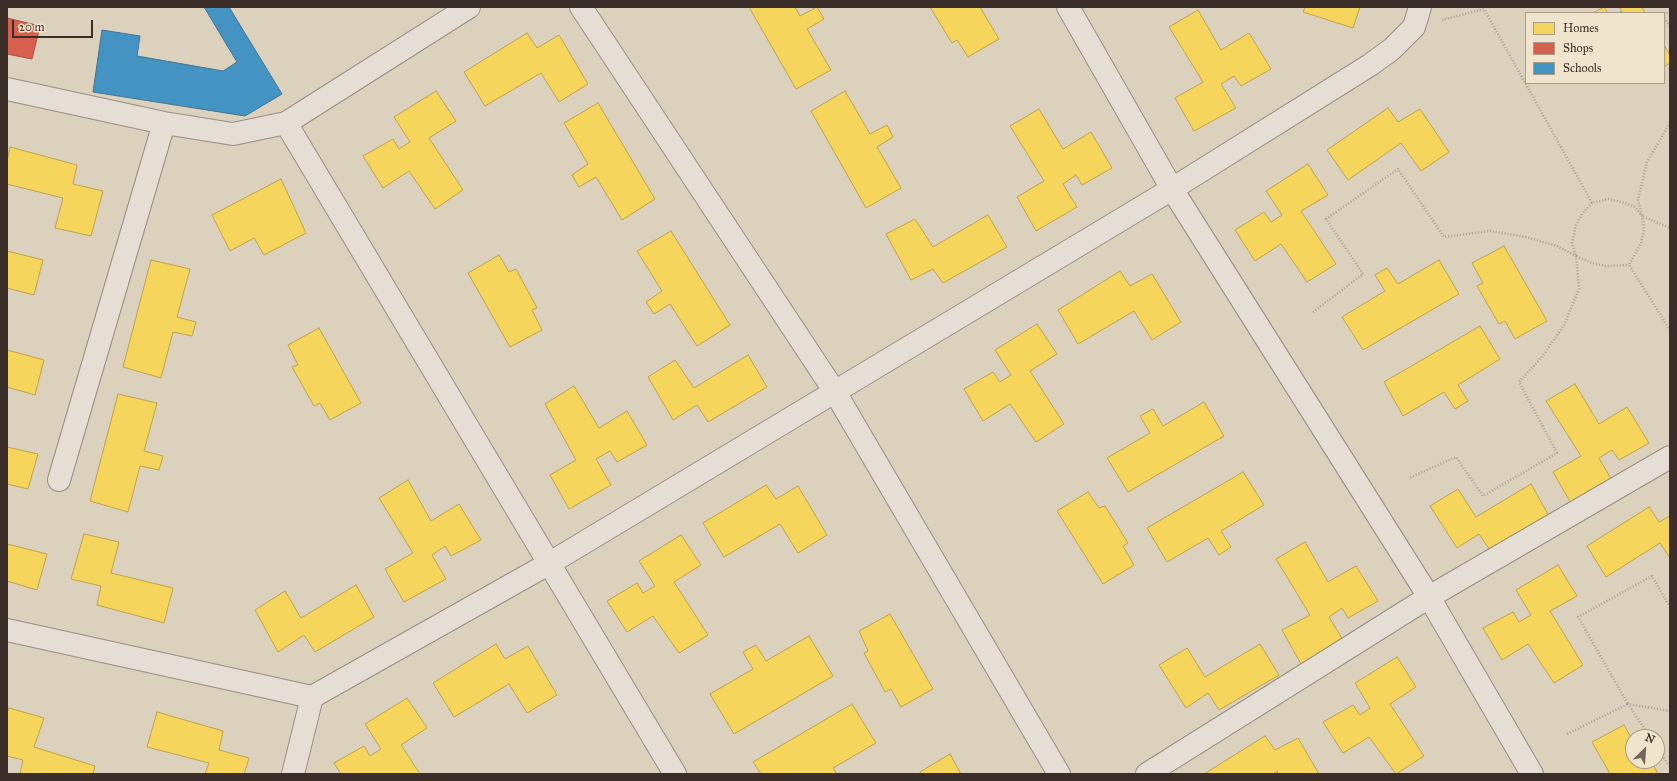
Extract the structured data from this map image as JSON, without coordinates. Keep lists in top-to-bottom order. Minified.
{"legend":["Homes","Shops","Schools"],"scale_bar":"20 m","north":"top right"}
